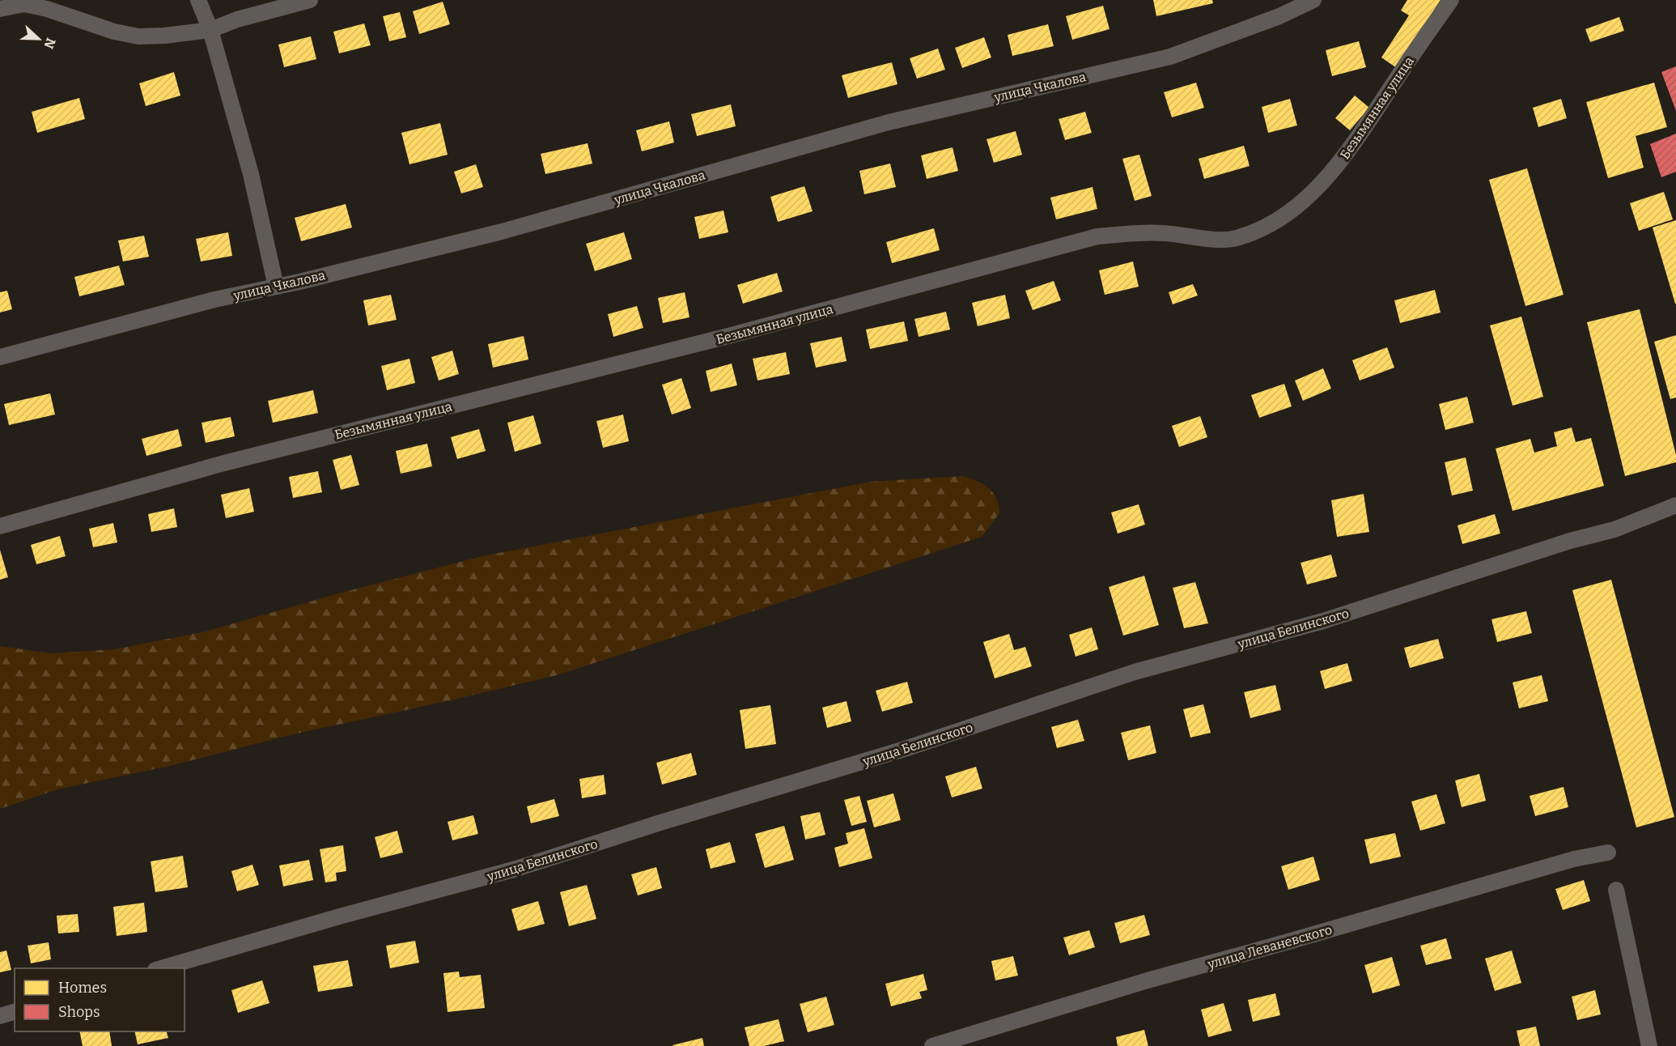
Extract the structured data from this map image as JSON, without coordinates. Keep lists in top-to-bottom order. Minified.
{"streets":{"street":["улица Чкалова","Безымянная улица","улица Белинского","улица Леваневского"]},"legend":["Homes","Shops"],"north":"right"}
